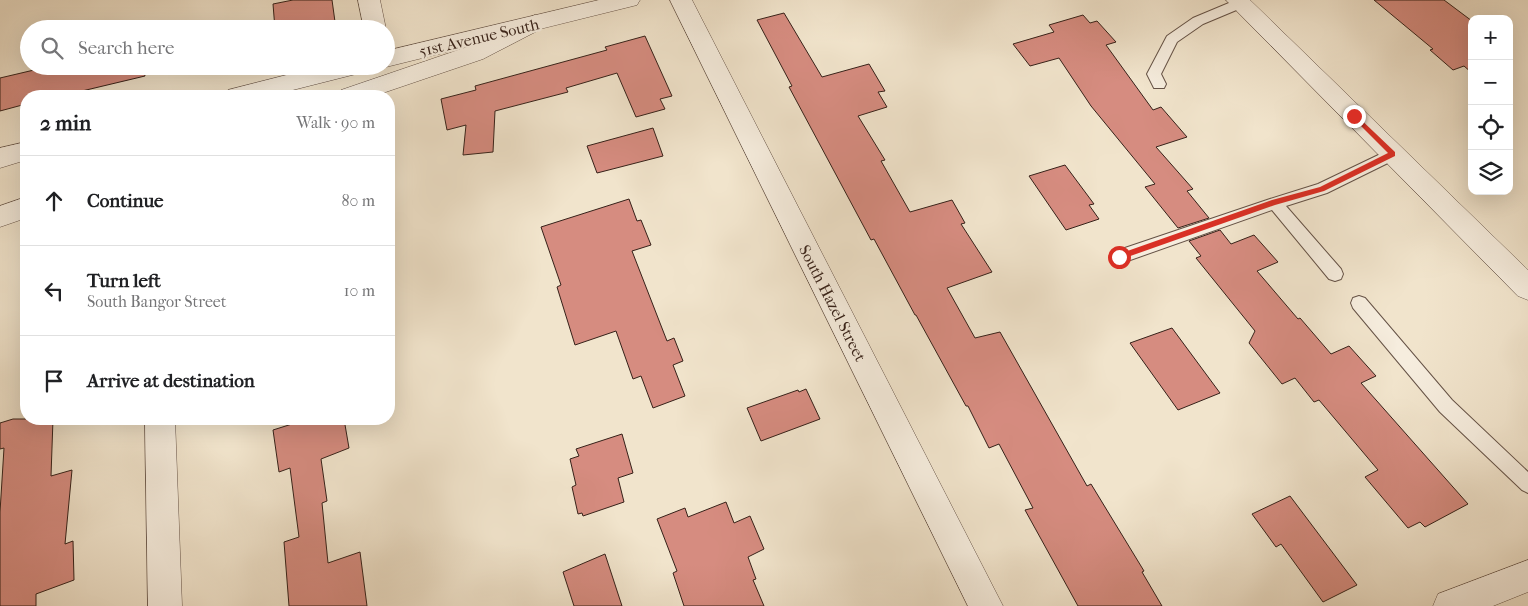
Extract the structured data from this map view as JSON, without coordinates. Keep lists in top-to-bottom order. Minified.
{"streets":{"street":["51st Avenue South","South Hazel Street"]},"page":{"map_buttons":["+","−"],"search":"Search here","heading":["2 min","Walk · 90 m"],"list":[["Continue","80 m"],["Turn left","South Bangor Street","10 m"],"Arrive at destination"]}}
